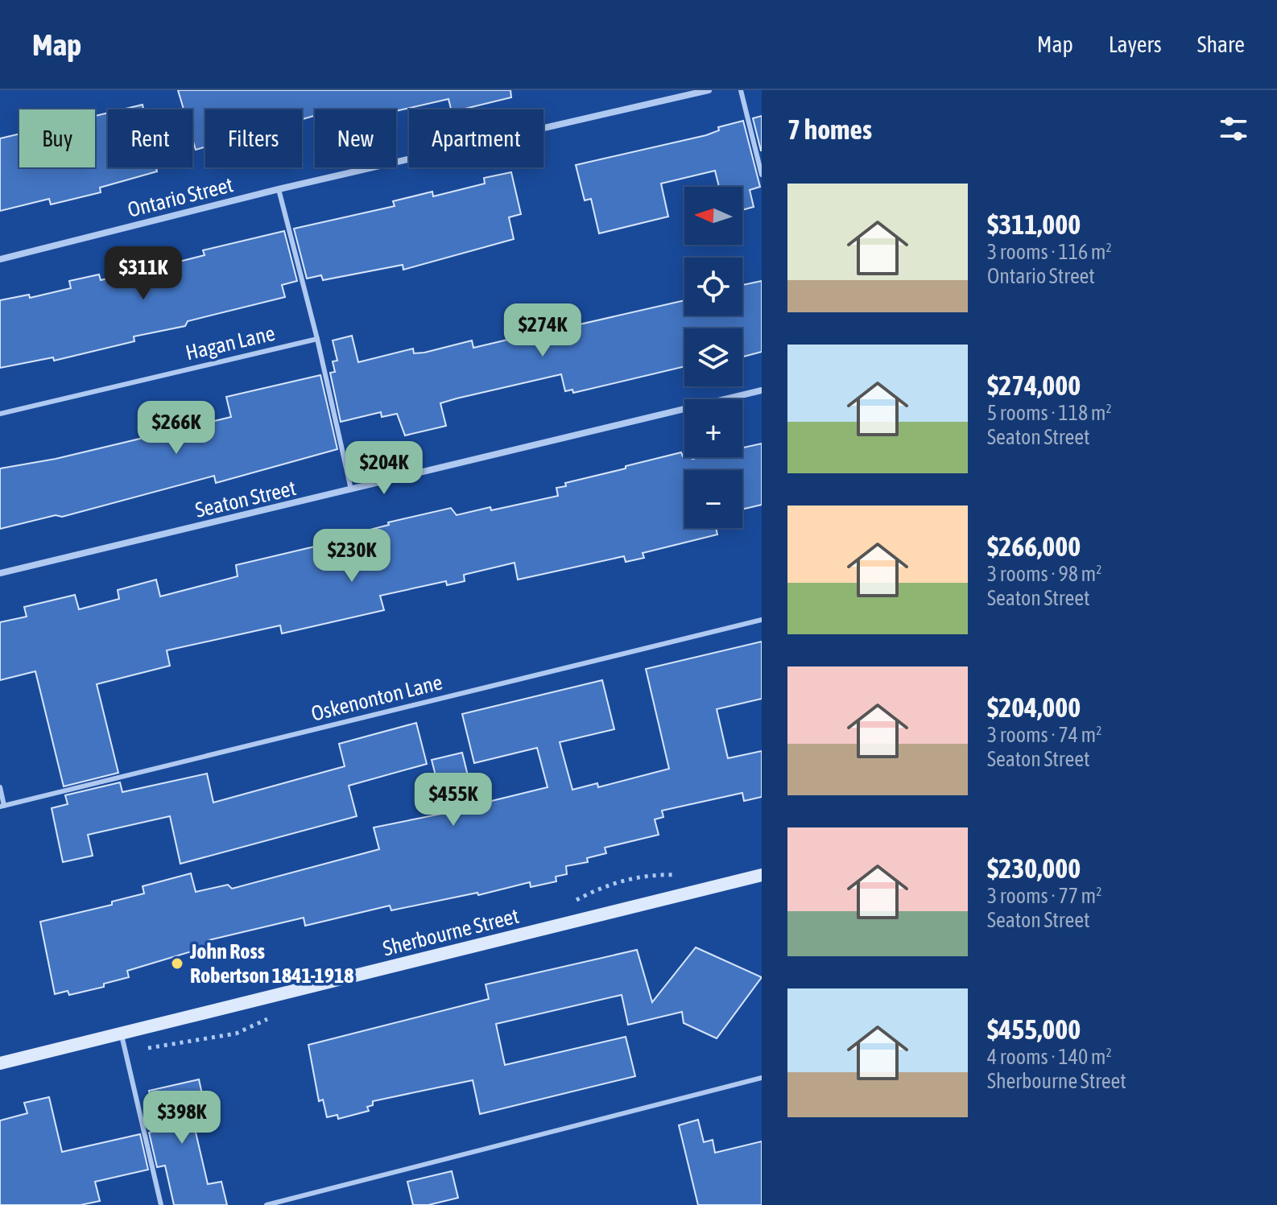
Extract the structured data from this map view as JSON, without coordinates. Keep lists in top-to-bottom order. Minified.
{"streets":{"street":["Ontario Street","Seaton Street","Sherbourne Street"],"lane":["Hagan Lane","Oskenonton Lane"]},"places":["John Ross Robertson 1841-1918"],"north":"left","page":{"header":"Map","nav":["Map","Layers","Share"],"heading":"7 homes","chip":["Buy","Rent","Filters","New","Apartment"],"list":[{"name":"$311,000","note":"3 rooms · 116 m² · Ontario Street"},{"name":"$274,000","note":"5 rooms · 118 m² · Seaton Street"},{"name":"$266,000","note":"3 rooms · 98 m² · Seaton Street"},{"name":"$204,000","note":"3 rooms · 74 m² · Seaton Street"},{"name":"$230,000","note":"3 rooms · 77 m² · Seaton Street"},{"name":"$455,000","note":"4 rooms · 140 m² · Sherbourne Street"}],"map_buttons":["+","−"],"price":["$311K","$274K","$266K","$204K","$230K","$455K","$398K"]}}
